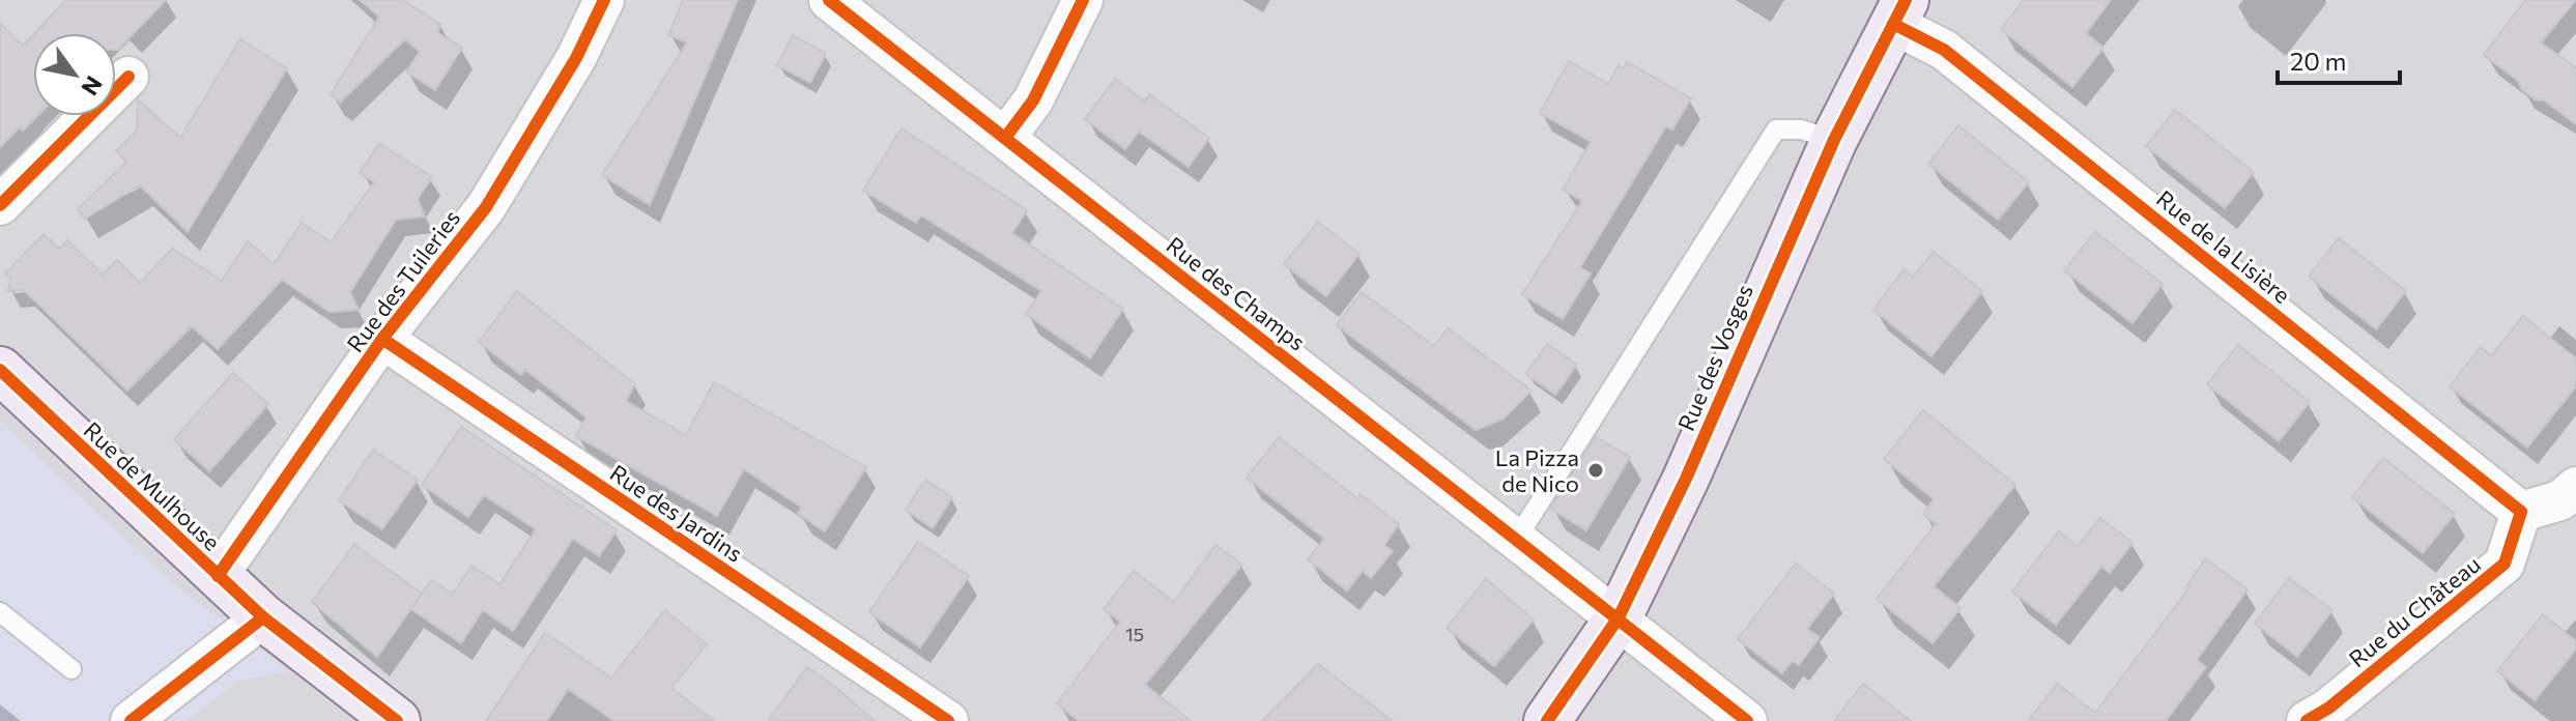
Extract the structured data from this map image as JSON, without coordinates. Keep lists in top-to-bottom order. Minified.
{"streets":{"main road":["Rue des Vosges","Rue de Mulhouse"],"street":["Rue de la Lisière","Rue des Tuileries","Rue des Champs","Rue des Jardins","Rue du Château"]},"crossings":[["Rue de la Lisière","Rue des Vosges"],["Rue de la Lisière","Rue du Château"],["Rue des Tuileries","Rue de Mulhouse"],["Rue des Tuileries","Rue des Jardins"],["Rue des Champs","Rue des Vosges"]],"places":["La Pizza de Nico"],"house_numbers":["15"],"scale_bar":"20 m","north":"bottom right"}
